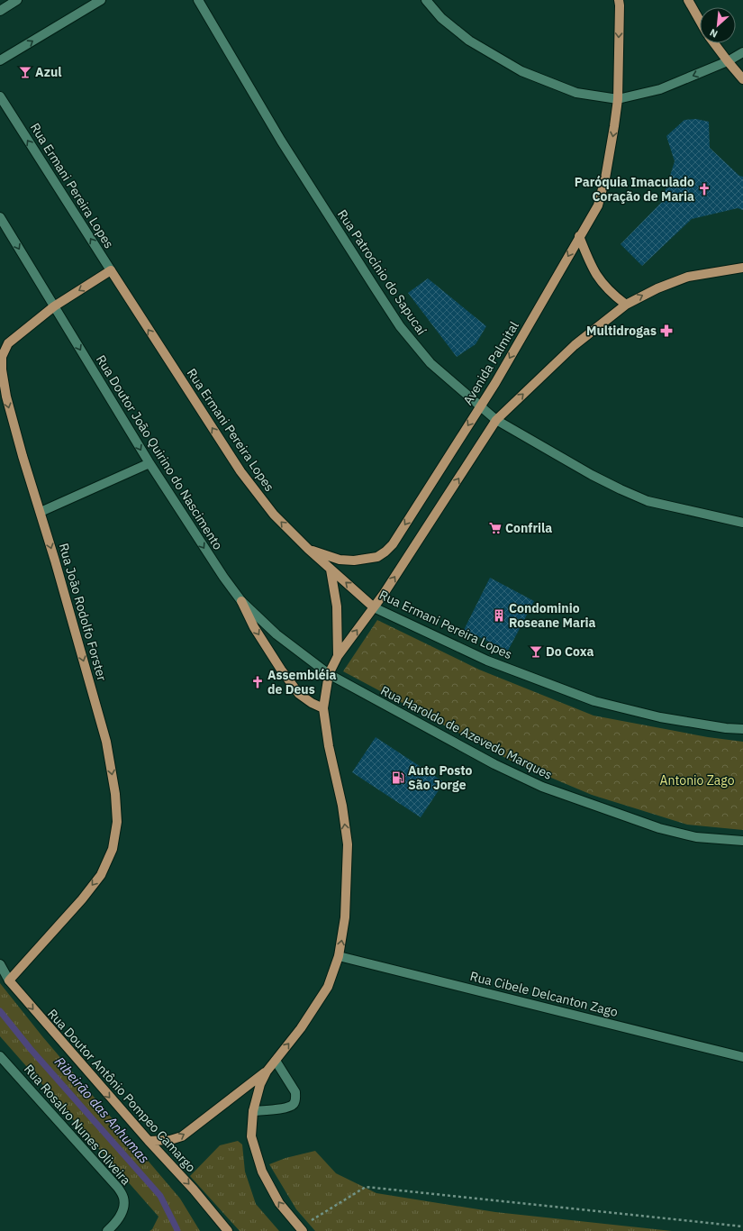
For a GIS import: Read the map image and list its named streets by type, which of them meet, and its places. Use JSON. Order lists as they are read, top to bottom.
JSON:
{
  "streets": {
    "main road": [
      "Rua Ermani Pereira Lopes",
      "Avenida Palmital",
      "Rua João Rodolfo Forster",
      "Rua Doutor Antônio Pompeo Camargo"
    ],
    "street": [
      "Rua Patrocínio do Sapucaí",
      "Rua Doutor João Quirino do Nascimento",
      "Rua Haroldo de Azevedo Marques",
      "Rua Cibele Delcanton Zago",
      "Rua Rosalvo Nunes Oliveira"
    ]
  },
  "crossings": [
    ["Rua Ermani Pereira Lopes", "Avenida Palmital"],
    ["Rua Ermani Pereira Lopes", "Rua João Rodolfo Forster"],
    ["Rua Patrocínio do Sapucaí", "Avenida Palmital"],
    ["Rua Doutor João Quirino do Nascimento", "Rua João Rodolfo Forster"],
    ["Rua Doutor João Quirino do Nascimento", "Rua Haroldo de Azevedo Marques"],
    ["Rua João Rodolfo Forster", "Rua Doutor Antônio Pompeo Camargo"]
  ],
  "one_way": [
    "Rua Ermani Pereira Lopes",
    "Rua Doutor João Quirino do Nascimento",
    "Rua João Rodolfo Forster",
    "Rua Doutor Antônio Pompeo Camargo"
  ],
  "water": ["Ribeirão das Anhumas"],
  "parks": ["Antonio Zago"],
  "places": {
    "bar": ["Azul", "Do Coxa"],
    "church": ["Paróquia Imaculado Coração de Maria", "Assembléia de Deus"],
    "pharmacy": ["Multidrogas"],
    "supermarket": ["Confrila"],
    "building": ["Condominio Roseane Maria"],
    "fuel station": ["Auto Posto São Jorge"]
  },
  "north": "bottom left"
}
